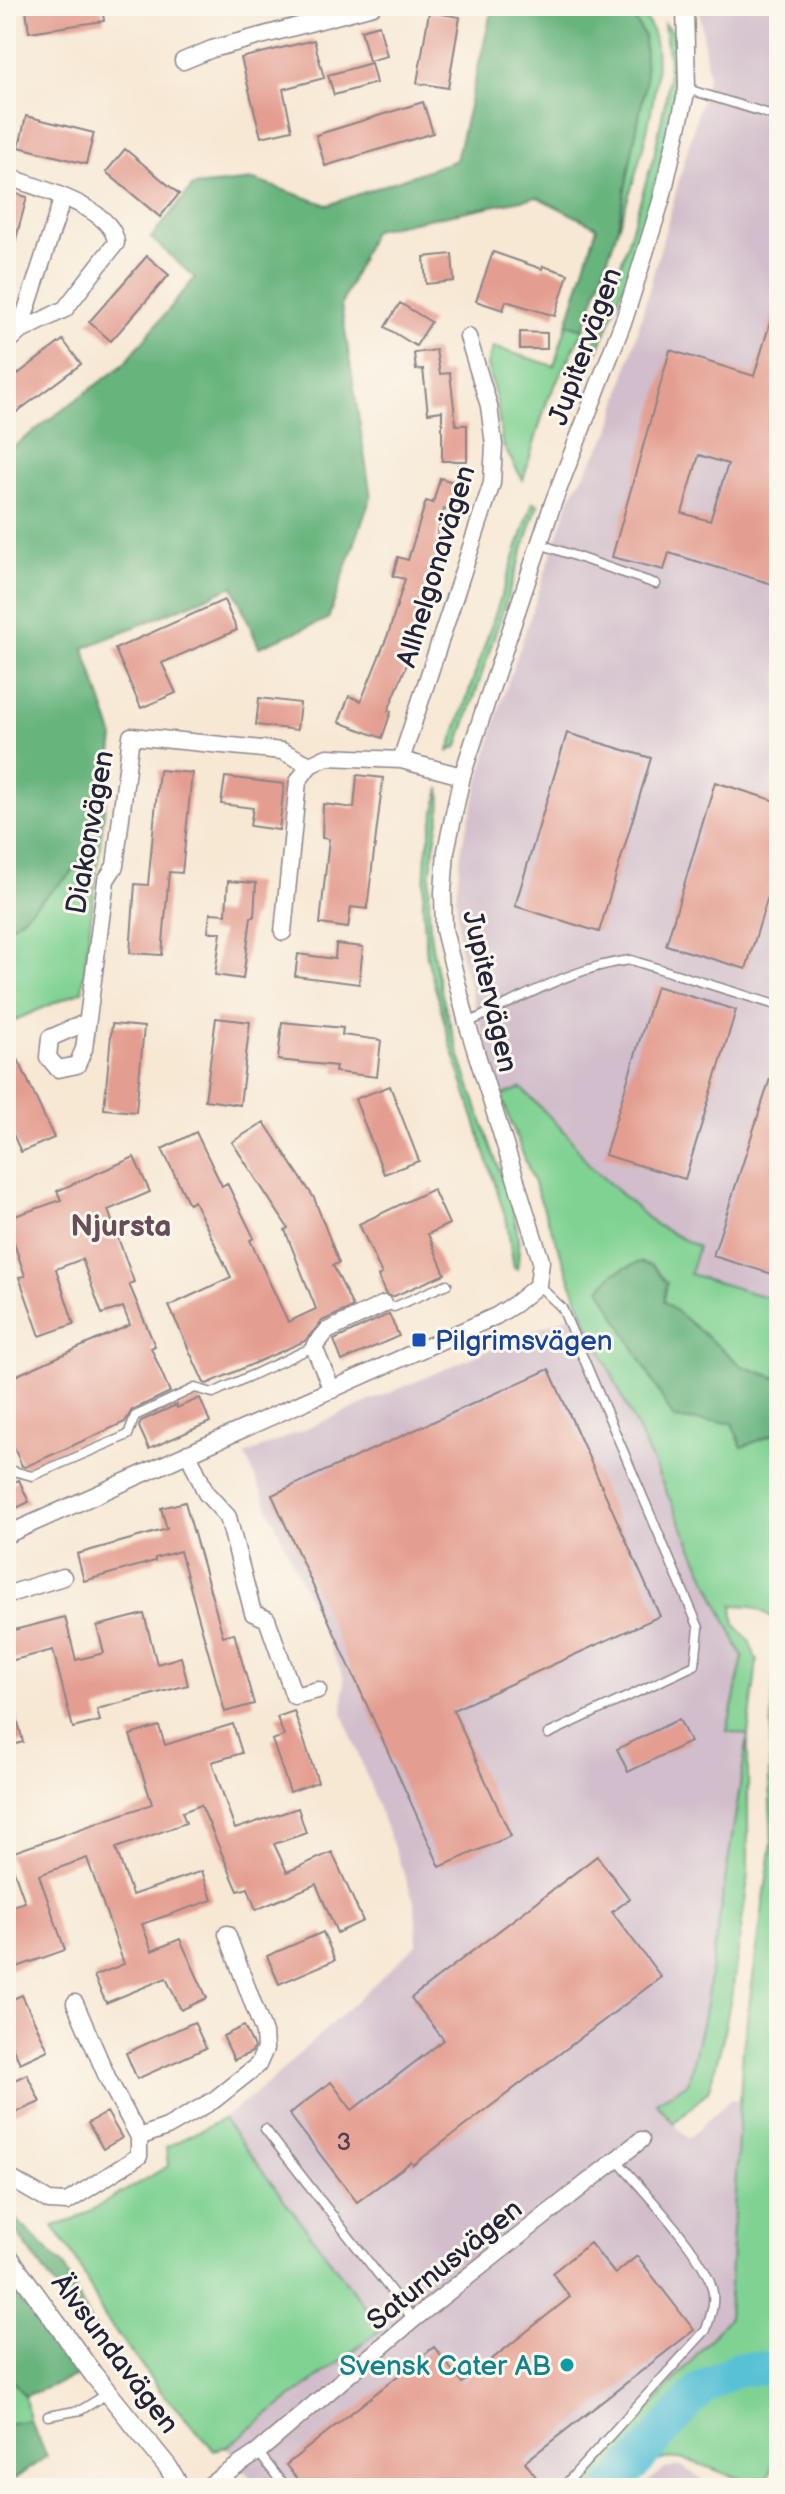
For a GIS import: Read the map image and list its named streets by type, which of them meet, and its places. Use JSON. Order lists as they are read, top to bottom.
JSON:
{
  "streets": {
    "street": [
      "Jupitervägen",
      "Allhelgonavägen",
      "Diakonvägen",
      "Saturnusvägen",
      "Älvsundavägen"
    ]
  },
  "districts": ["Njursta"],
  "places": {
    "transit": ["Pilgrimsvägen"],
    "other": ["Svensk Cater AB"]
  },
  "house_numbers": ["3"]
}
